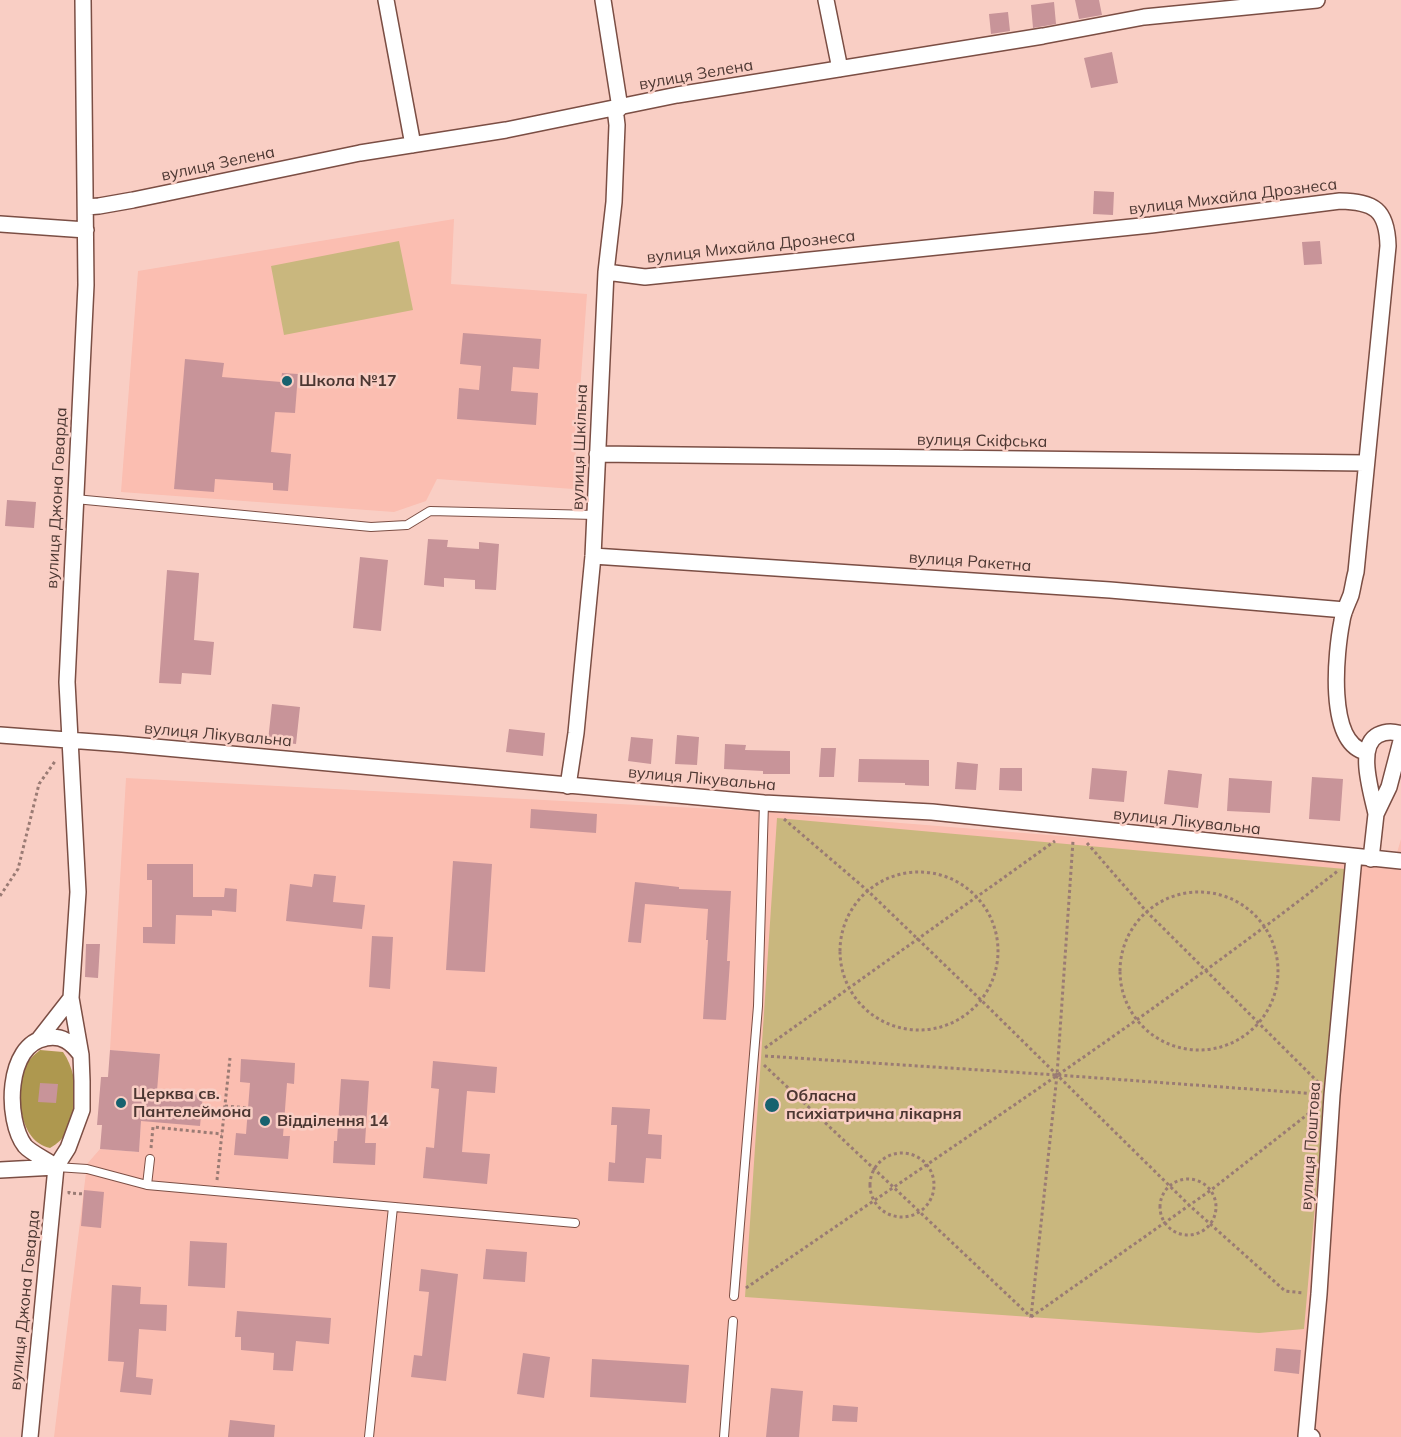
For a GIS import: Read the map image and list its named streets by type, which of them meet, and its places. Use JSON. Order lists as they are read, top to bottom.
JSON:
{
  "streets": {
    "street": [
      "вулиця Зелена",
      "вулиця Михайла Дрознеса",
      "вулиця Скіфська",
      "вулиця Шкільна",
      "вулиця Джона Говарда",
      "вулиця Ракетна",
      "вулиця Лікувальна",
      "вулиця Поштова"
    ]
  },
  "crossings": [
    ["вулиця Зелена", "вулиця Шкільна"],
    ["вулиця Зелена", "вулиця Джона Говарда"],
    ["вулиця Михайла Дрознеса", "вулиця Скіфська"],
    ["вулиця Михайла Дрознеса", "вулиця Шкільна"],
    ["вулиця Михайла Дрознеса", "вулиця Ракетна"],
    ["вулиця Скіфська", "вулиця Шкільна"],
    ["вулиця Шкільна", "вулиця Ракетна"],
    ["вулиця Шкільна", "вулиця Лікувальна"],
    ["вулиця Джона Говарда", "вулиця Лікувальна"],
    ["вулиця Лікувальна", "вулиця Поштова"]
  ],
  "places": [
    "Школа №17",
    "Церква св. Пантелеймона",
    "Обласна психіатрична лікарня",
    "Відділення 14"
  ]
}
